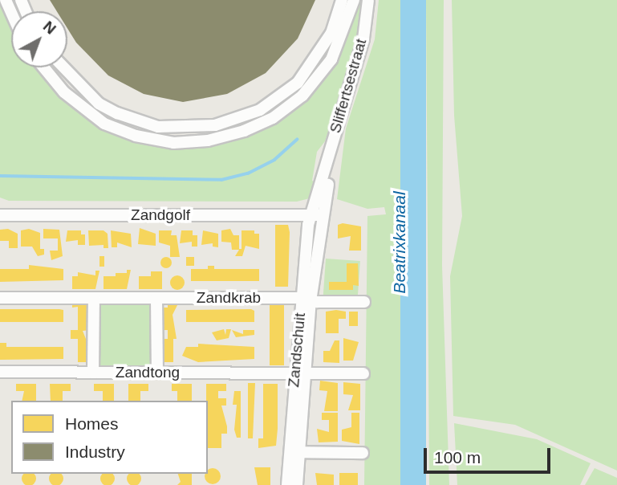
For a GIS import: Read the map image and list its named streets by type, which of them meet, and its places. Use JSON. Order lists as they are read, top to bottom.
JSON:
{
  "streets": {
    "street": [
      "Sliffertsestraat",
      "Zandgolf",
      "Zandkrab",
      "Zandschuit",
      "Zandtong"
    ]
  },
  "crossings": [
    ["Sliffertsestraat", "Zandgolf"],
    ["Sliffertsestraat", "Zandschuit"],
    ["Zandgolf", "Zandschuit"],
    ["Zandkrab", "Zandschuit"],
    ["Zandschuit", "Zandtong"]
  ],
  "water": ["Beatrixkanaal"],
  "legend": ["Homes", "Industry"],
  "scale_bar": "100 m",
  "north": "top right"
}
